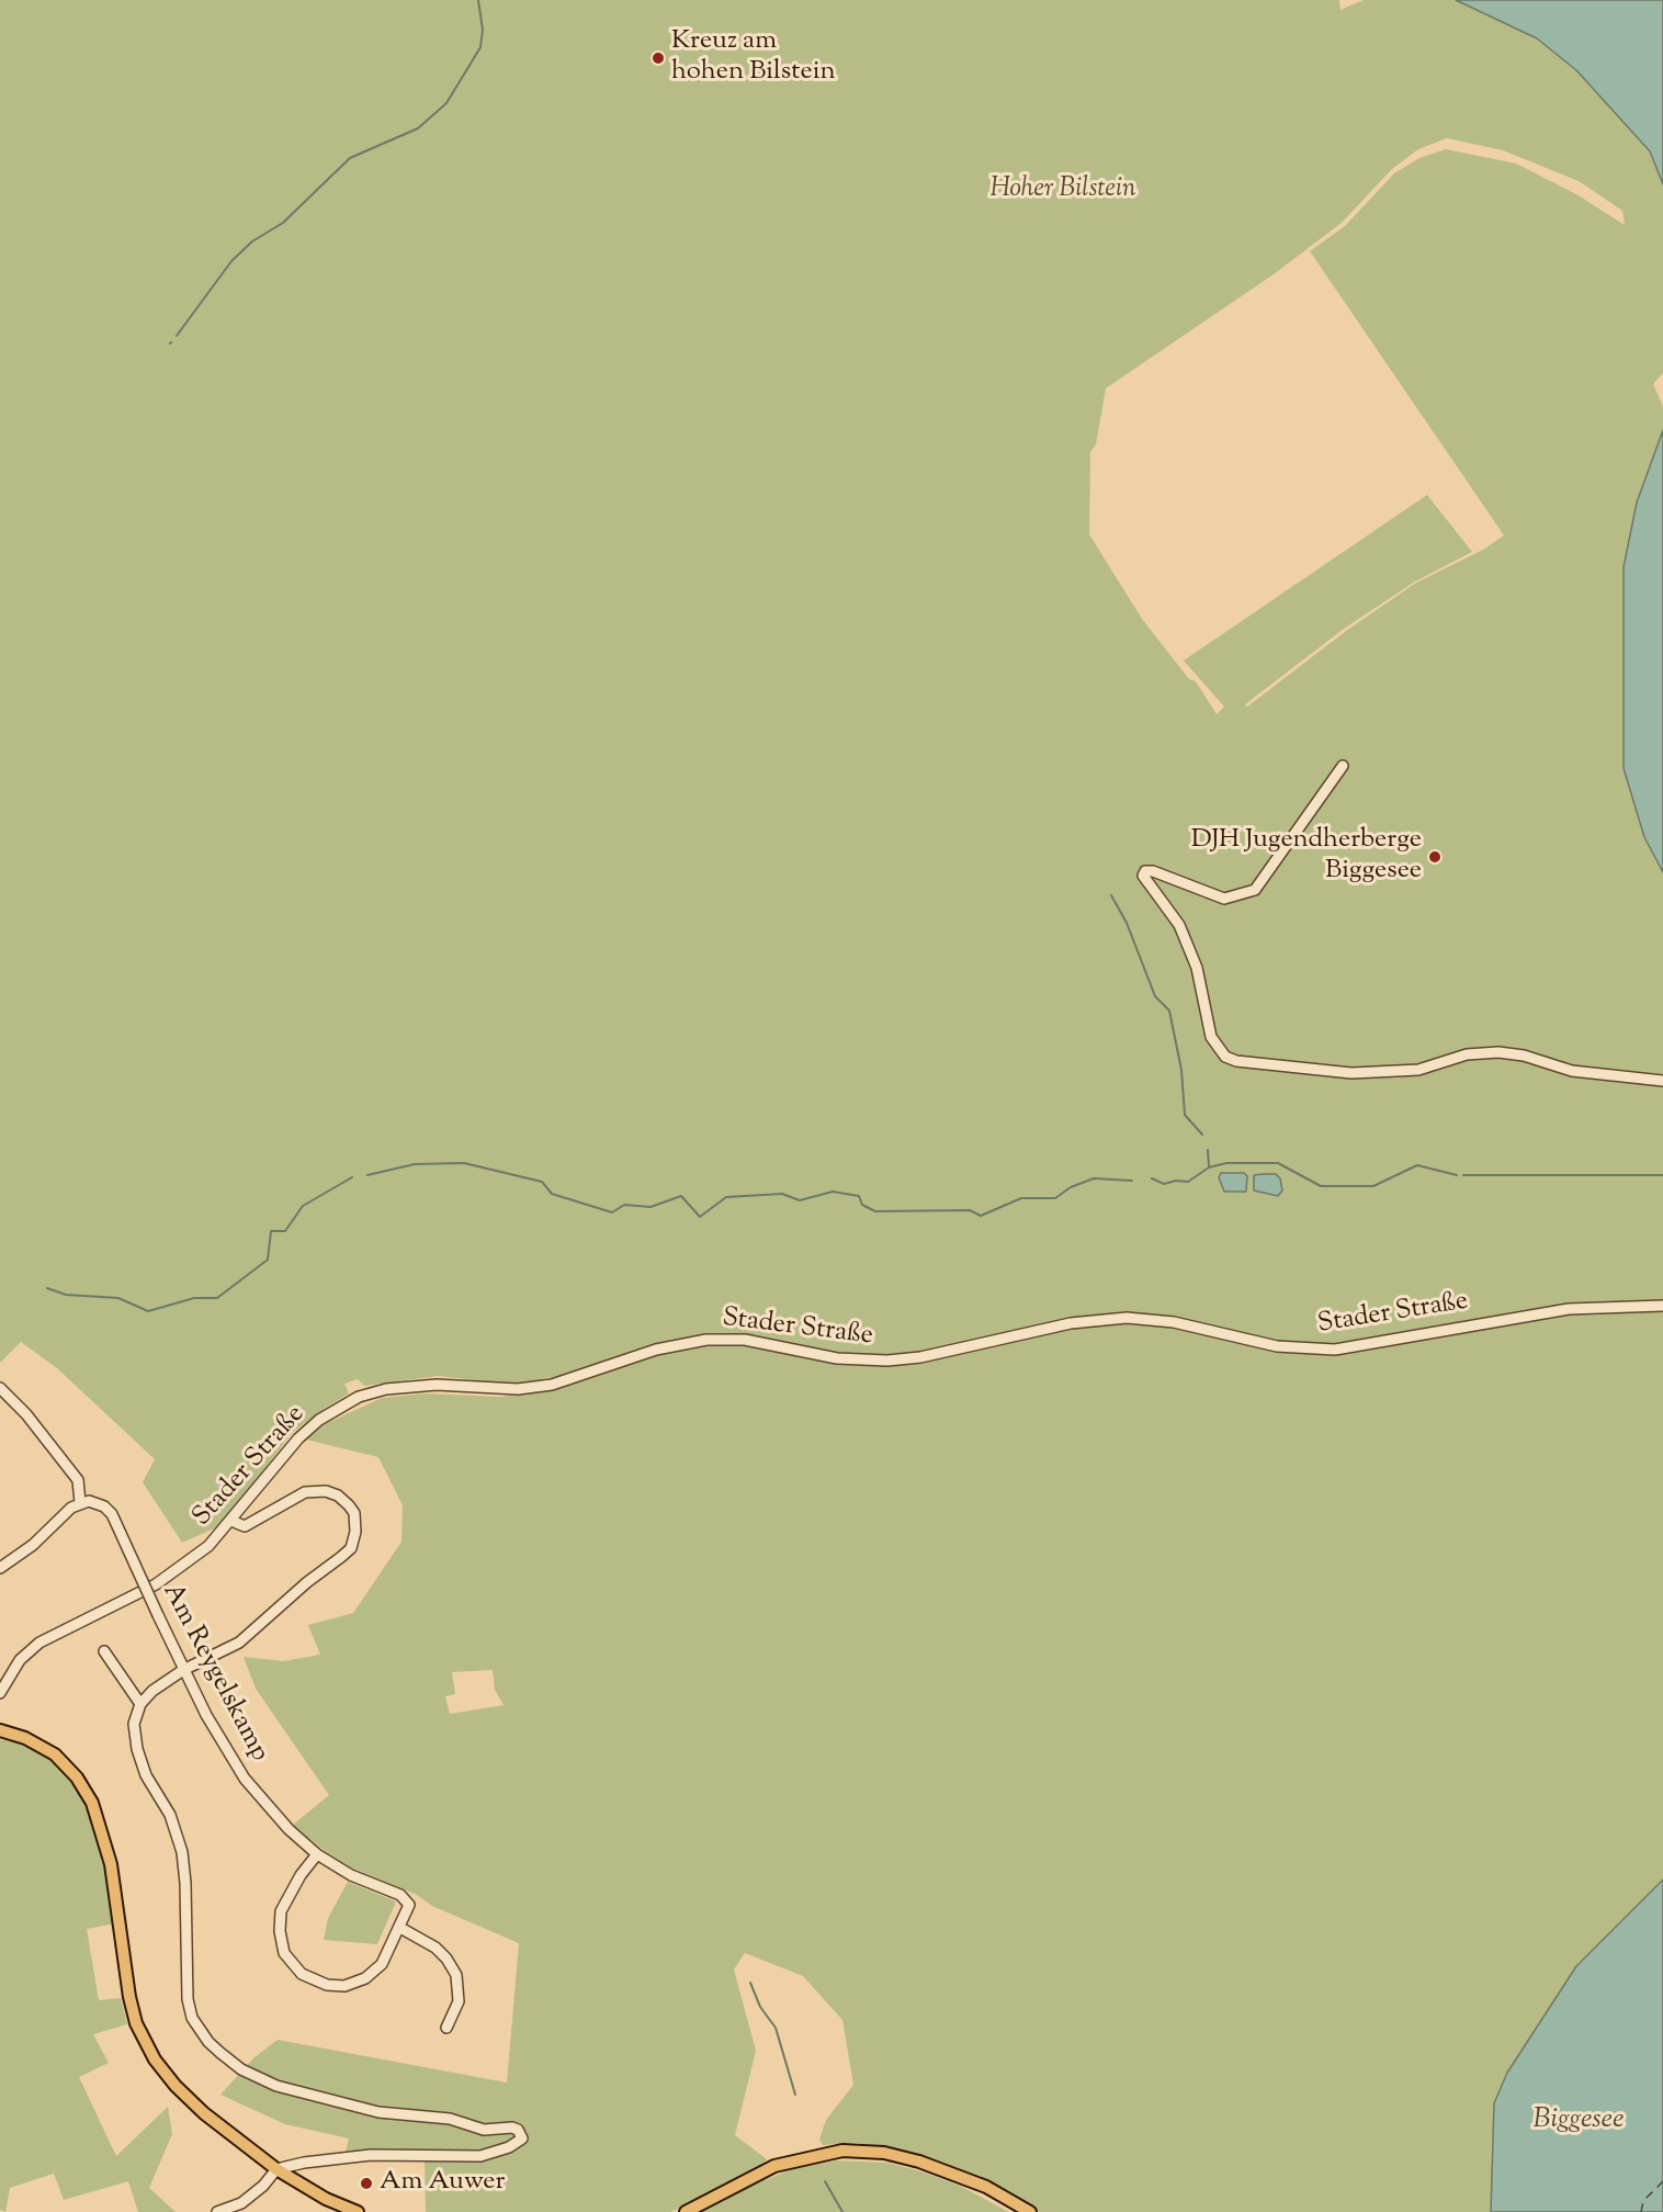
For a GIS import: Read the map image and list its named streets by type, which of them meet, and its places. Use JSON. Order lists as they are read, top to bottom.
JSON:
{
  "streets": {
    "street": ["Stader Straße", "Am Reygelskamp"]
  },
  "water": ["Biggesee"],
  "parks": ["Hoher Bilstein"],
  "places": ["Kreuz am hohen Bilstein", "DJH Jugendherberge Biggesee", "Am Auwer"]
}
